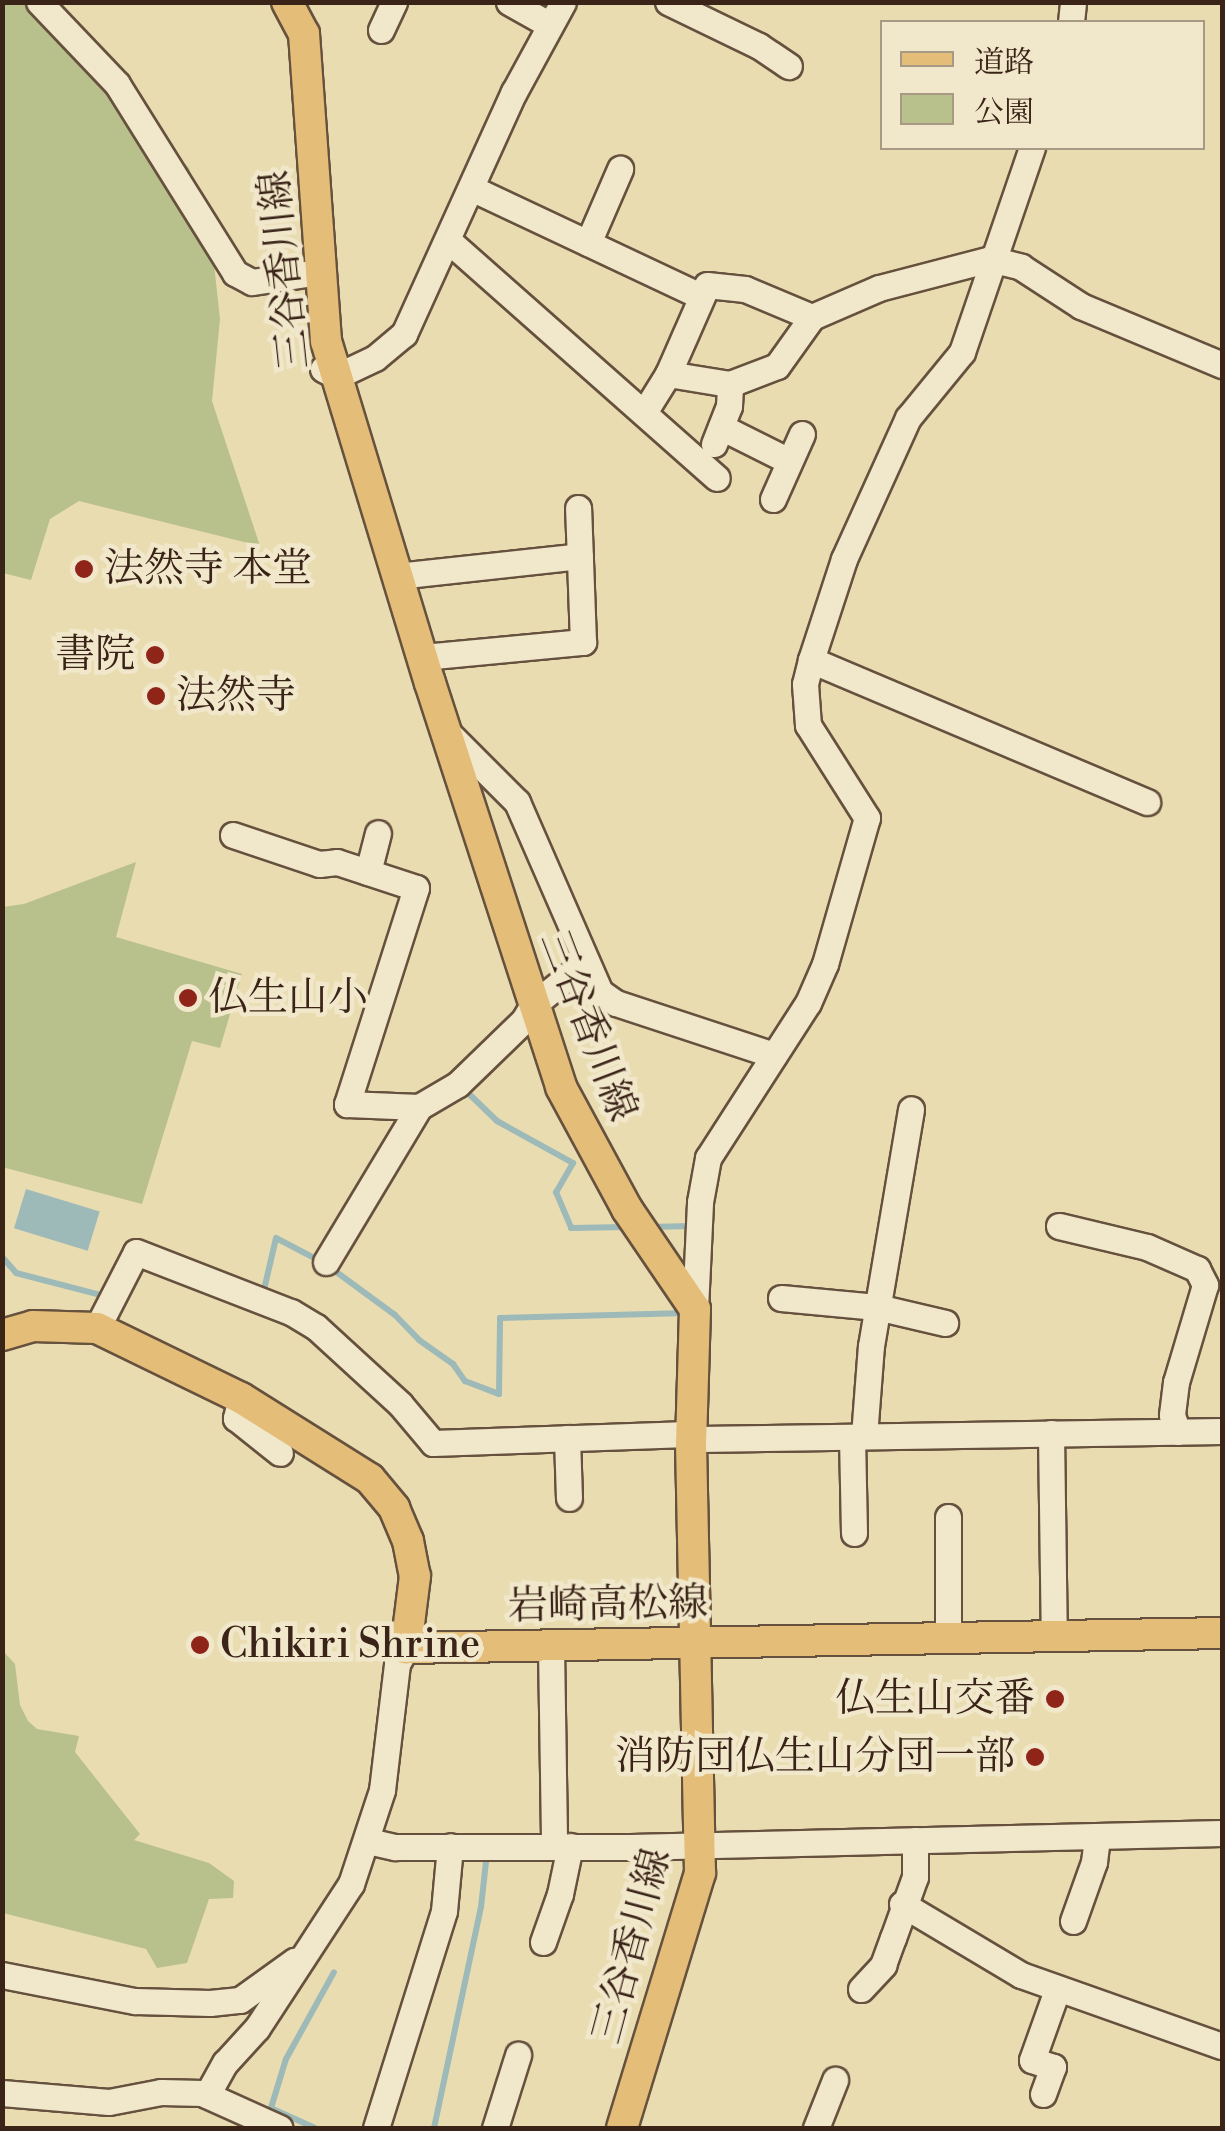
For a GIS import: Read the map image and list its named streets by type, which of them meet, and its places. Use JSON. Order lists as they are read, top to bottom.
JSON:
{
  "streets": {
    "main road": ["三谷香川線", "岩崎高松線"]
  },
  "crossings": [
    ["三谷香川線", "岩崎高松線"]
  ],
  "places": [
    "法然寺 本堂",
    "書院",
    "法然寺",
    "仏生山小",
    "Chikiri Shrine",
    "仏生山交番",
    "消防団仏生山分団一部"
  ],
  "legend": ["道路", "公園"]
}
